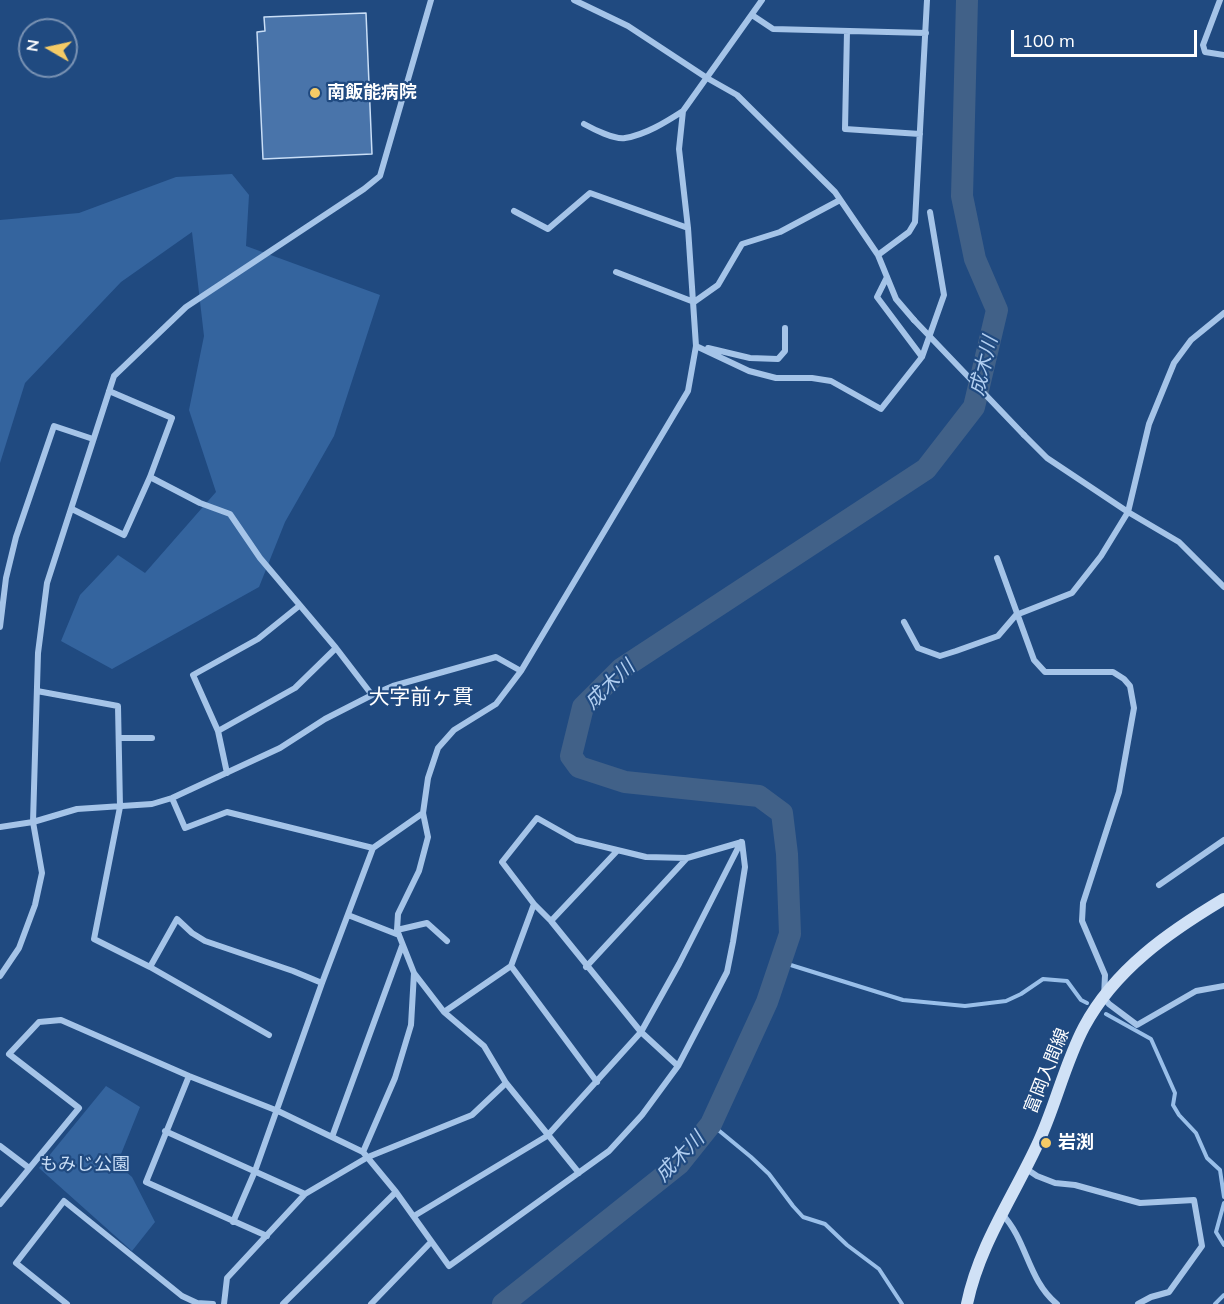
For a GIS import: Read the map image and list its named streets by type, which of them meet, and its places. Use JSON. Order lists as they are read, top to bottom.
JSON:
{
  "streets": {
    "main road": ["富岡入間線"]
  },
  "districts": ["大字前ヶ貫"],
  "water": ["成木川"],
  "parks": ["もみじ公園"],
  "places": ["南飯能病院", "岩渕"],
  "scale_bar": "100 m",
  "north": "left"
}
